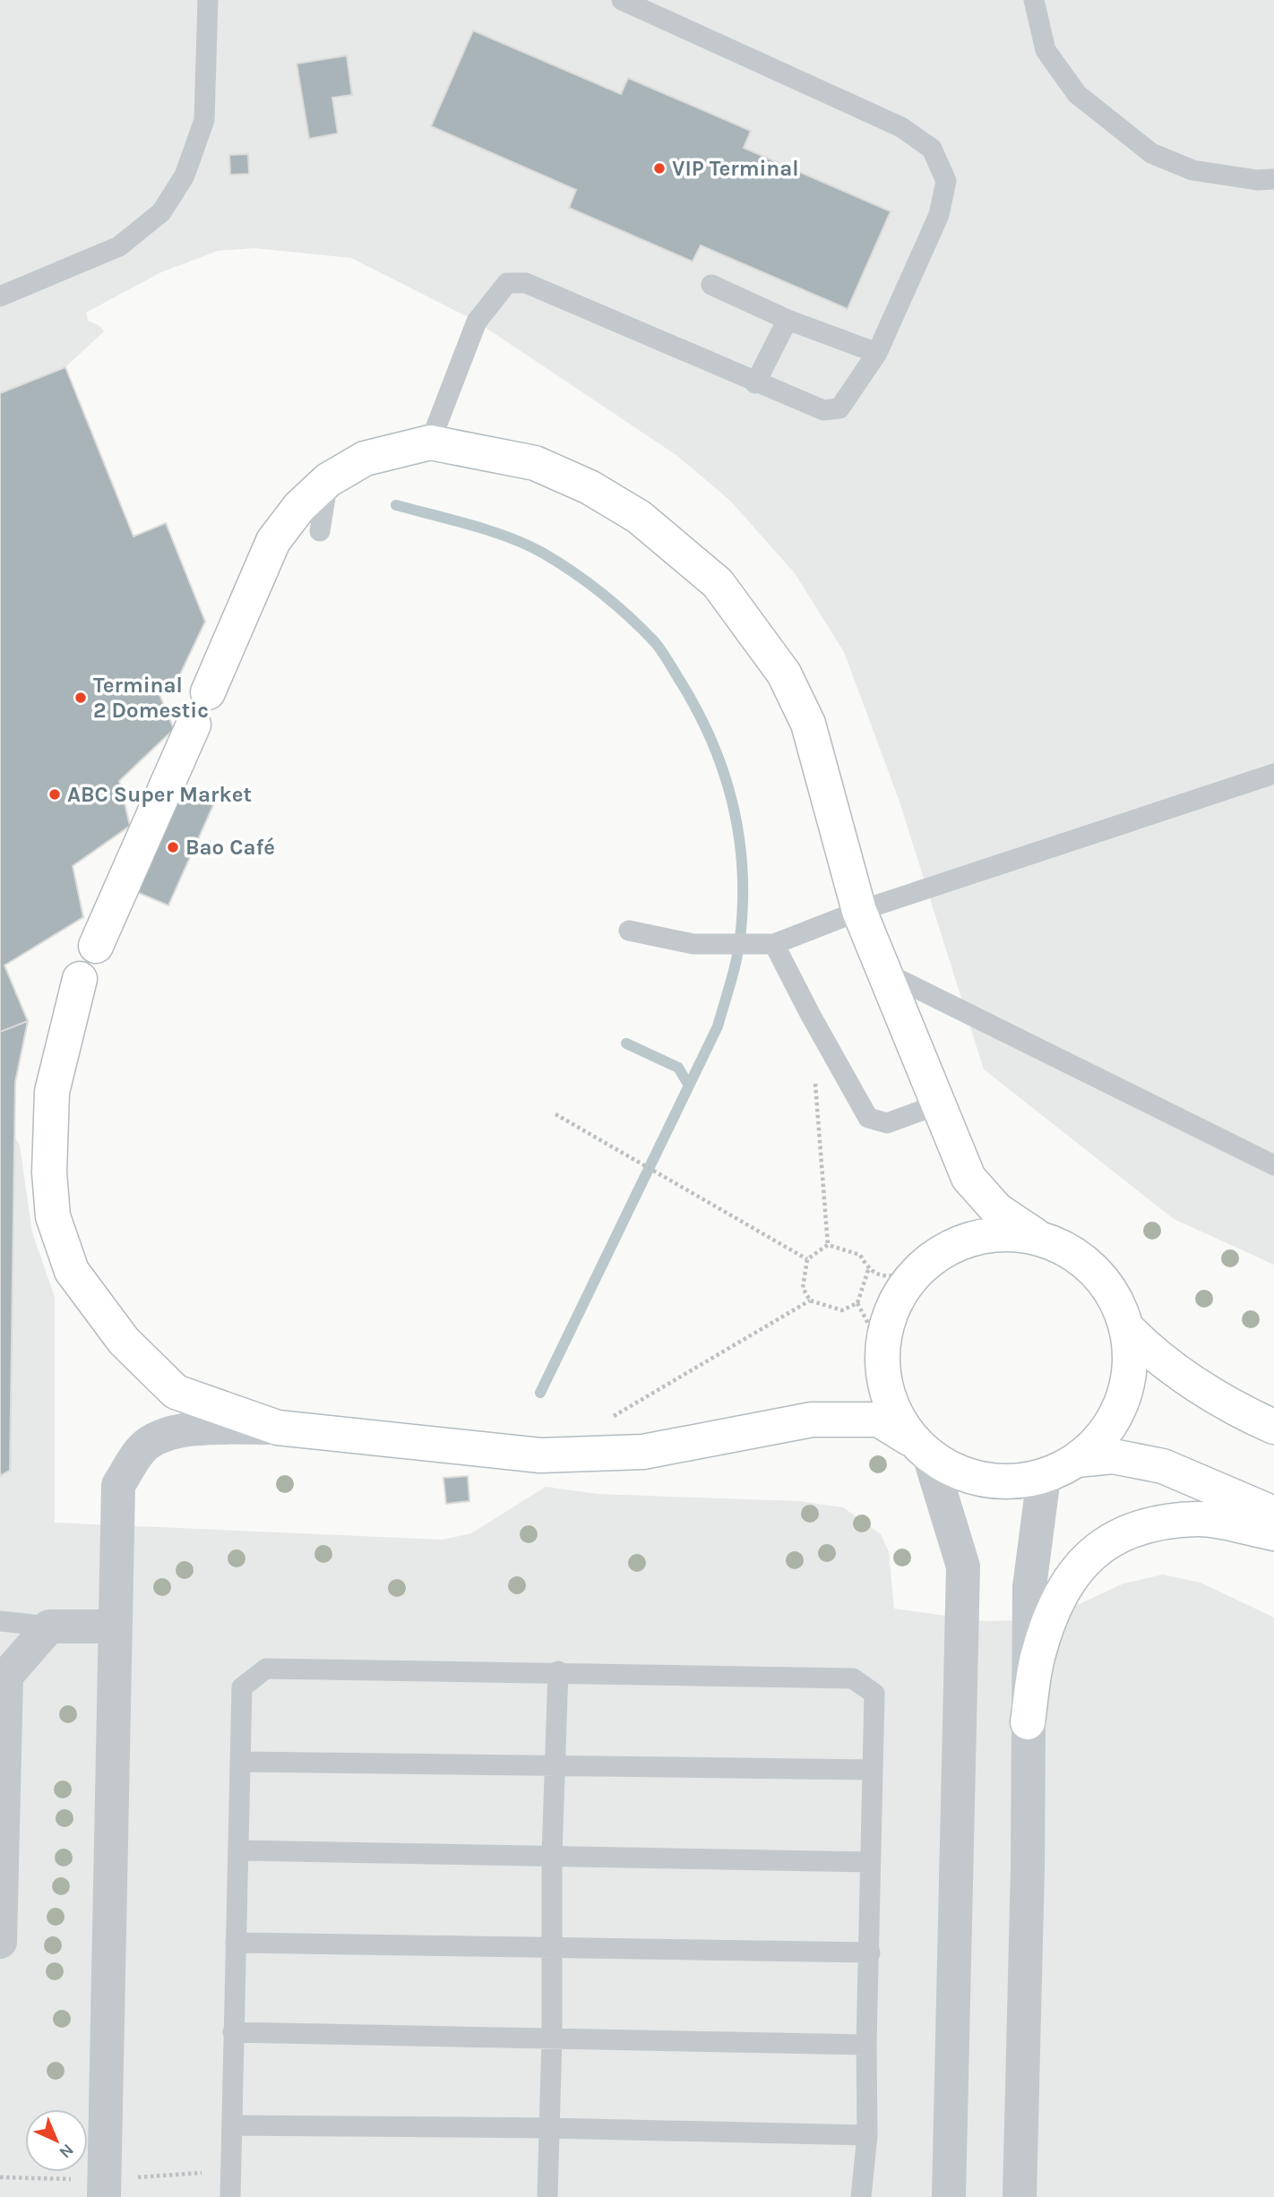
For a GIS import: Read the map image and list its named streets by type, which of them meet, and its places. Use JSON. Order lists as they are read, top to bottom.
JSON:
{
  "places": [
    "VIP Terminal",
    "Terminal 2 Domestic",
    "ABC Super Market",
    "Bao Café"
  ],
  "north": "bottom right"
}
